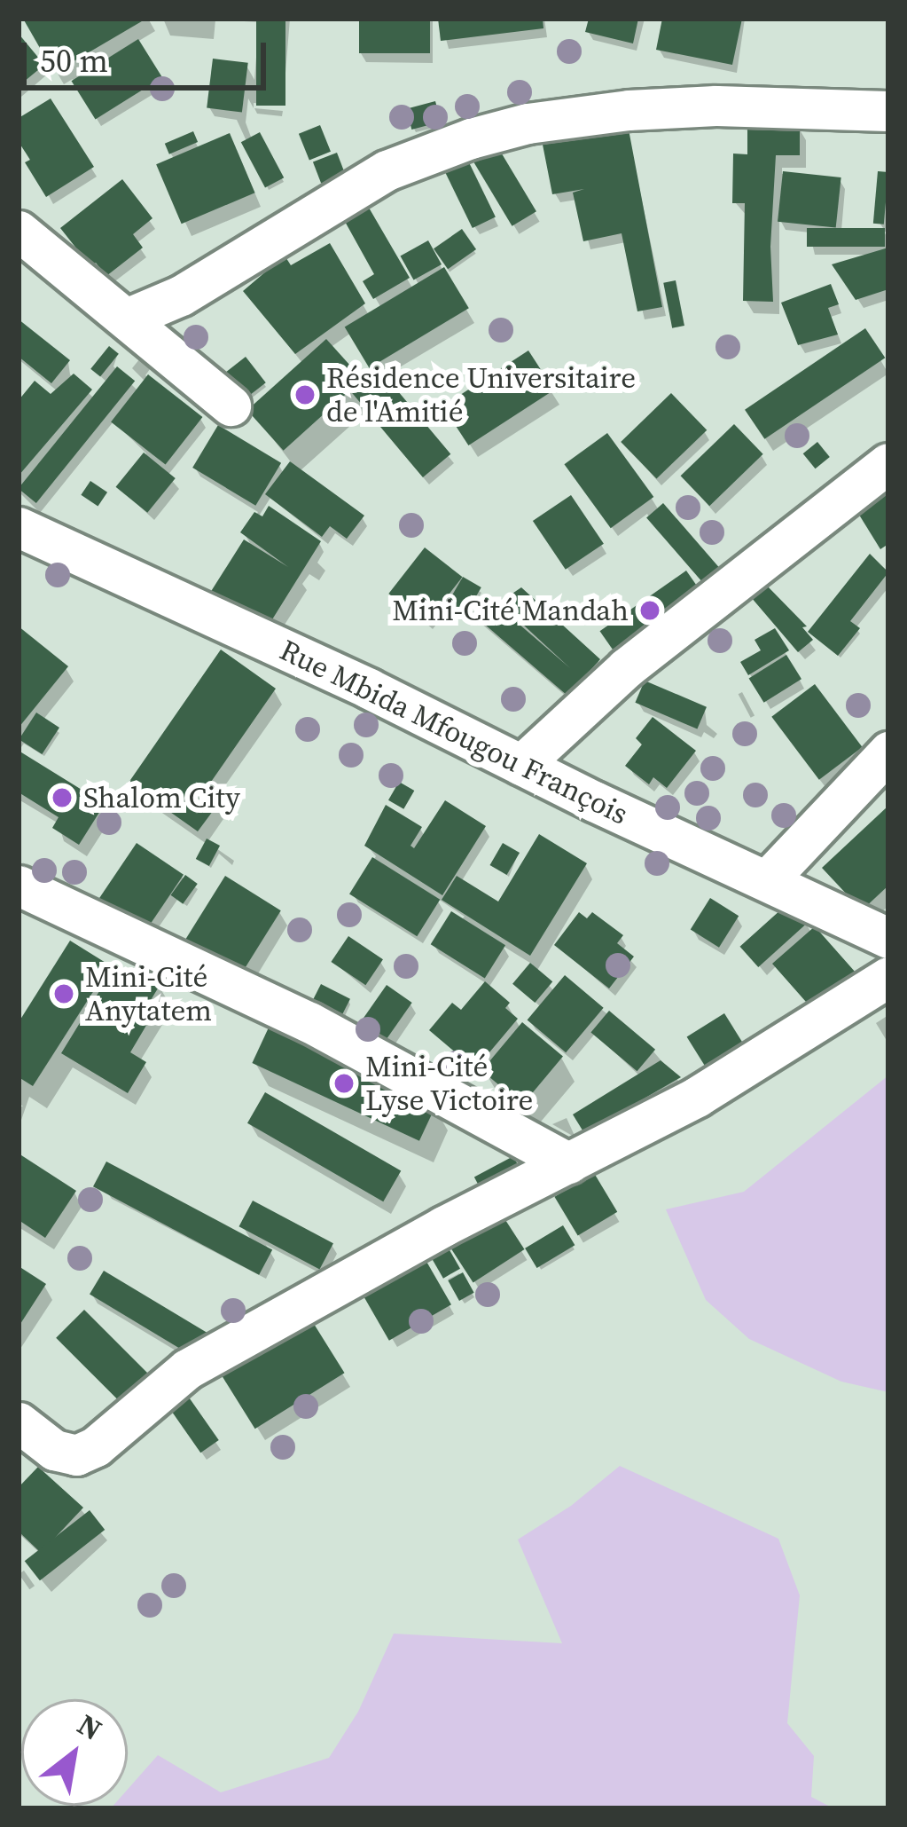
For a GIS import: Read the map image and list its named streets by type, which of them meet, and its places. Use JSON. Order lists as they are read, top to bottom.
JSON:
{
  "streets": {
    "street": ["Rue Mbida Mfougou François"]
  },
  "places": [
    "Résidence Universitaire de l'Amitié",
    "Mini-Cité Mandah",
    "Shalom City",
    "Mini-Cité Anytatem",
    "Mini-Cité Lyse Victoire"
  ],
  "scale_bar": "50 m",
  "north": "top right"
}
